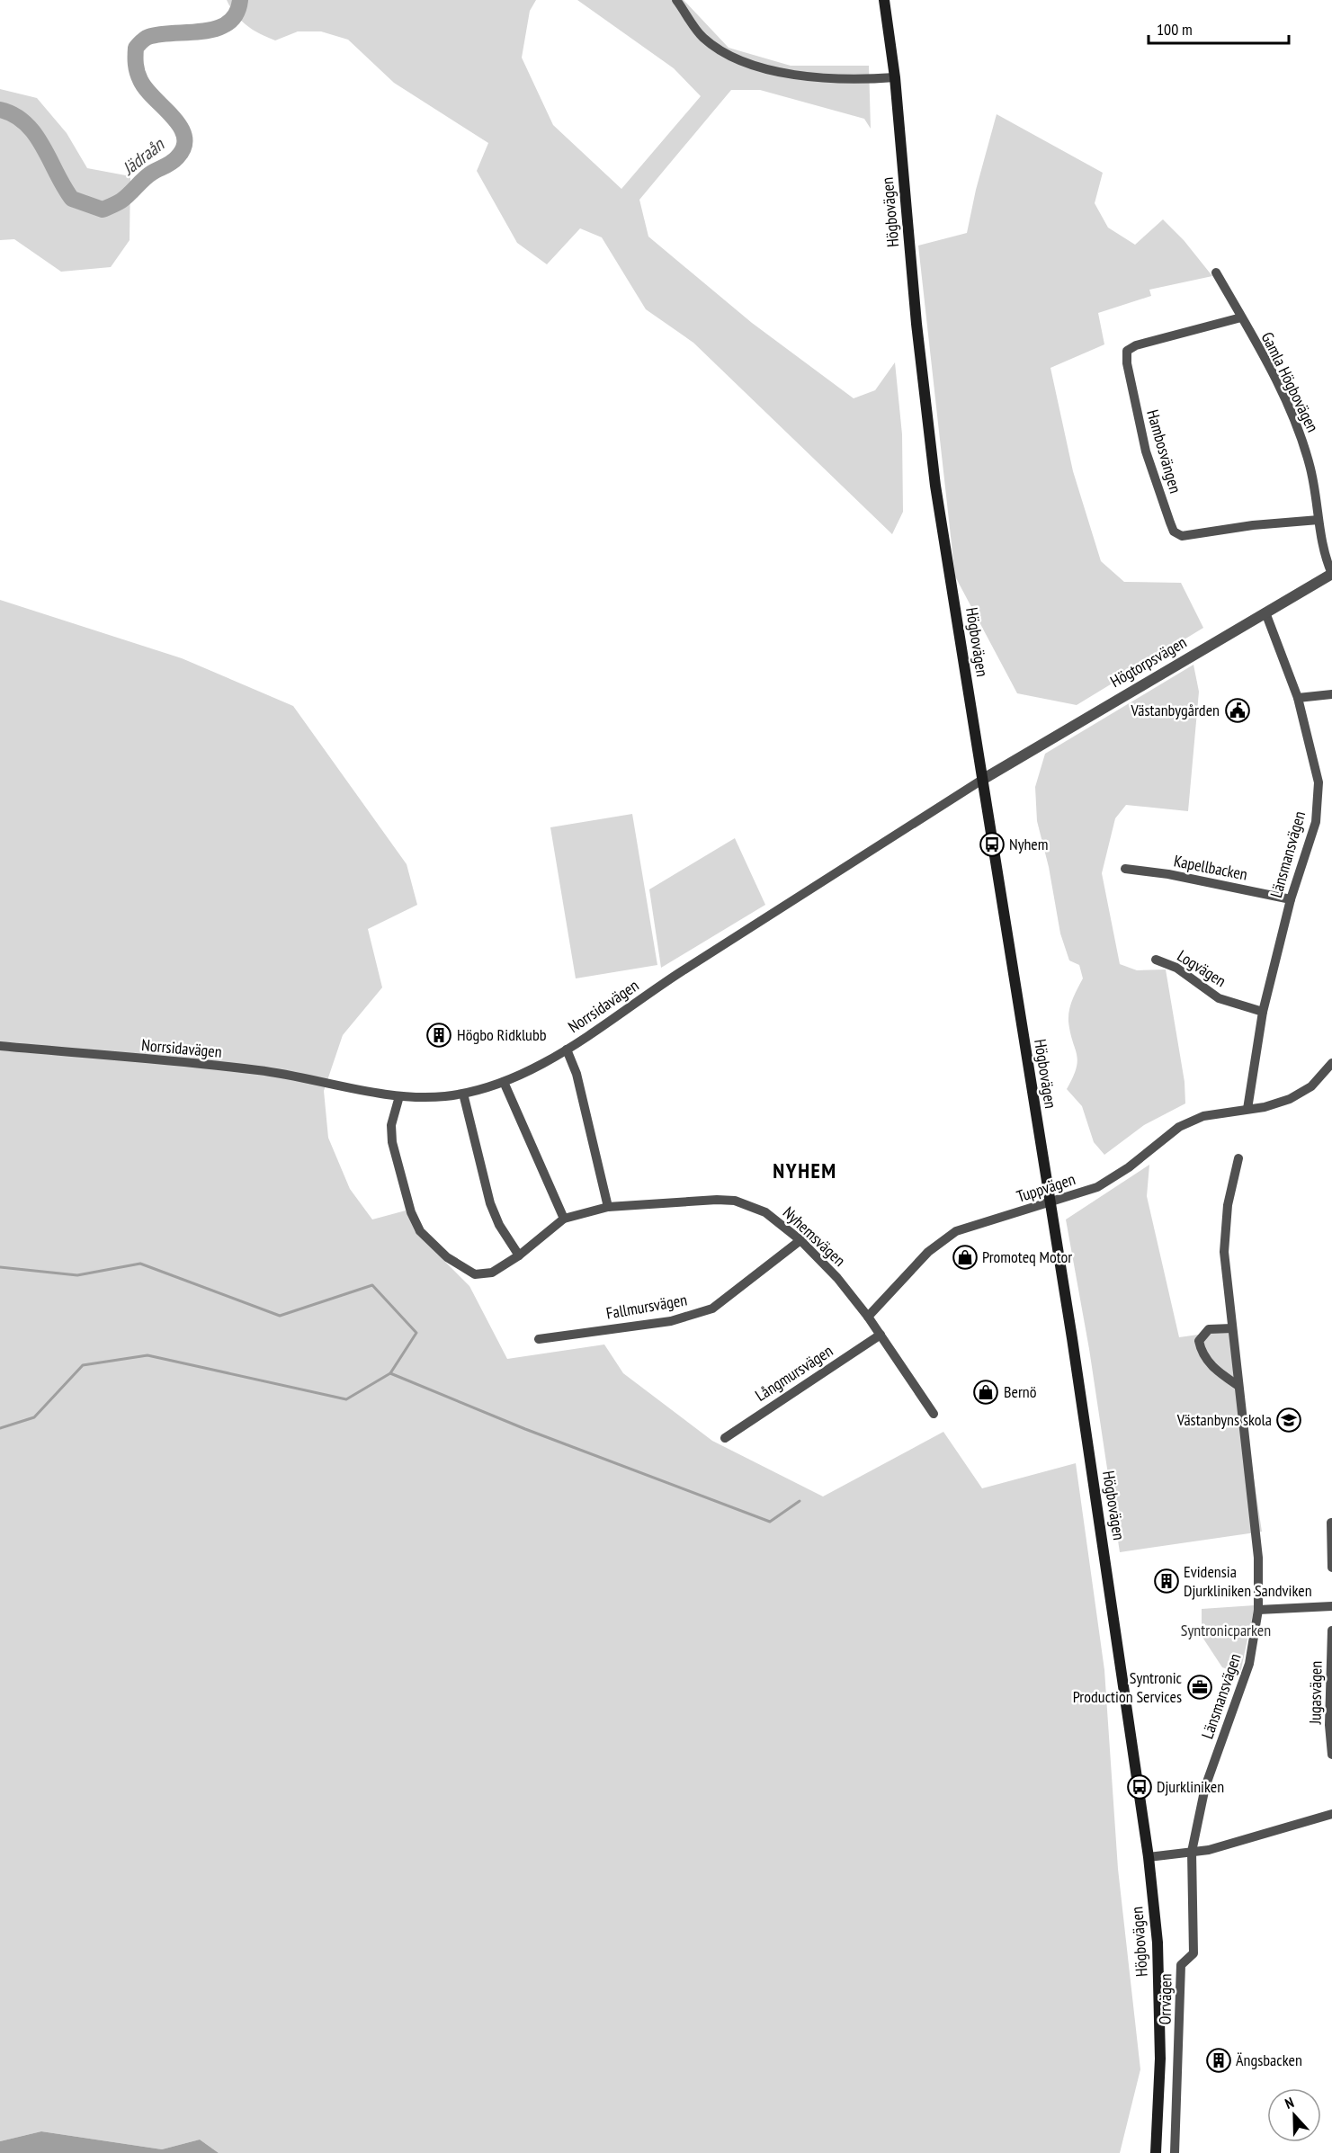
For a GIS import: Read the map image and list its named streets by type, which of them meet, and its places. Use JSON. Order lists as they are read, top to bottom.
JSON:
{
  "streets": {
    "main road": ["Högbovägen"],
    "street": [
      "Gamla Högbovägen",
      "Hambosvängen",
      "Högtorpsvägen",
      "Länsmansvägen",
      "Kapellbacken",
      "Logvägen",
      "Norrsidavägen",
      "Tuppvägen",
      "Nyhemsvägen",
      "Fallmursvägen",
      "Långmursvägen",
      "Jugasvägen",
      "Orrvägen"
    ]
  },
  "crossings": [
    ["Högbovägen", "Högtorpsvägen"],
    ["Högbovägen", "Norrsidavägen"],
    ["Högbovägen", "Tuppvägen"],
    ["Gamla Högbovägen", "Hambosvängen"],
    ["Gamla Högbovägen", "Högtorpsvägen"],
    ["Högtorpsvägen", "Länsmansvägen"],
    ["Högtorpsvägen", "Norrsidavägen"],
    ["Länsmansvägen", "Kapellbacken"],
    ["Länsmansvägen", "Logvägen"],
    ["Länsmansvägen", "Tuppvägen"],
    ["Länsmansvägen", "Orrvägen"],
    ["Tuppvägen", "Nyhemsvägen"],
    ["Nyhemsvägen", "Fallmursvägen"],
    ["Nyhemsvägen", "Långmursvägen"]
  ],
  "districts": ["NYHEM"],
  "water": ["Jädraån"],
  "parks": ["Syntronicparken"],
  "places": {
    "public building": ["Västanbygården"],
    "bus stop": ["Nyhem", "Djurkliniken"],
    "building": ["Högbo Ridklubb", "Evidensia Djurkliniken Sandviken", "Ängsbacken"],
    "shop": ["Promoteq Motor", "Bernö"],
    "school or university": ["Västanbyns skola"],
    "office": ["Syntronic Production Services"]
  },
  "scale_bar": "100 m",
  "north": "top"
}
